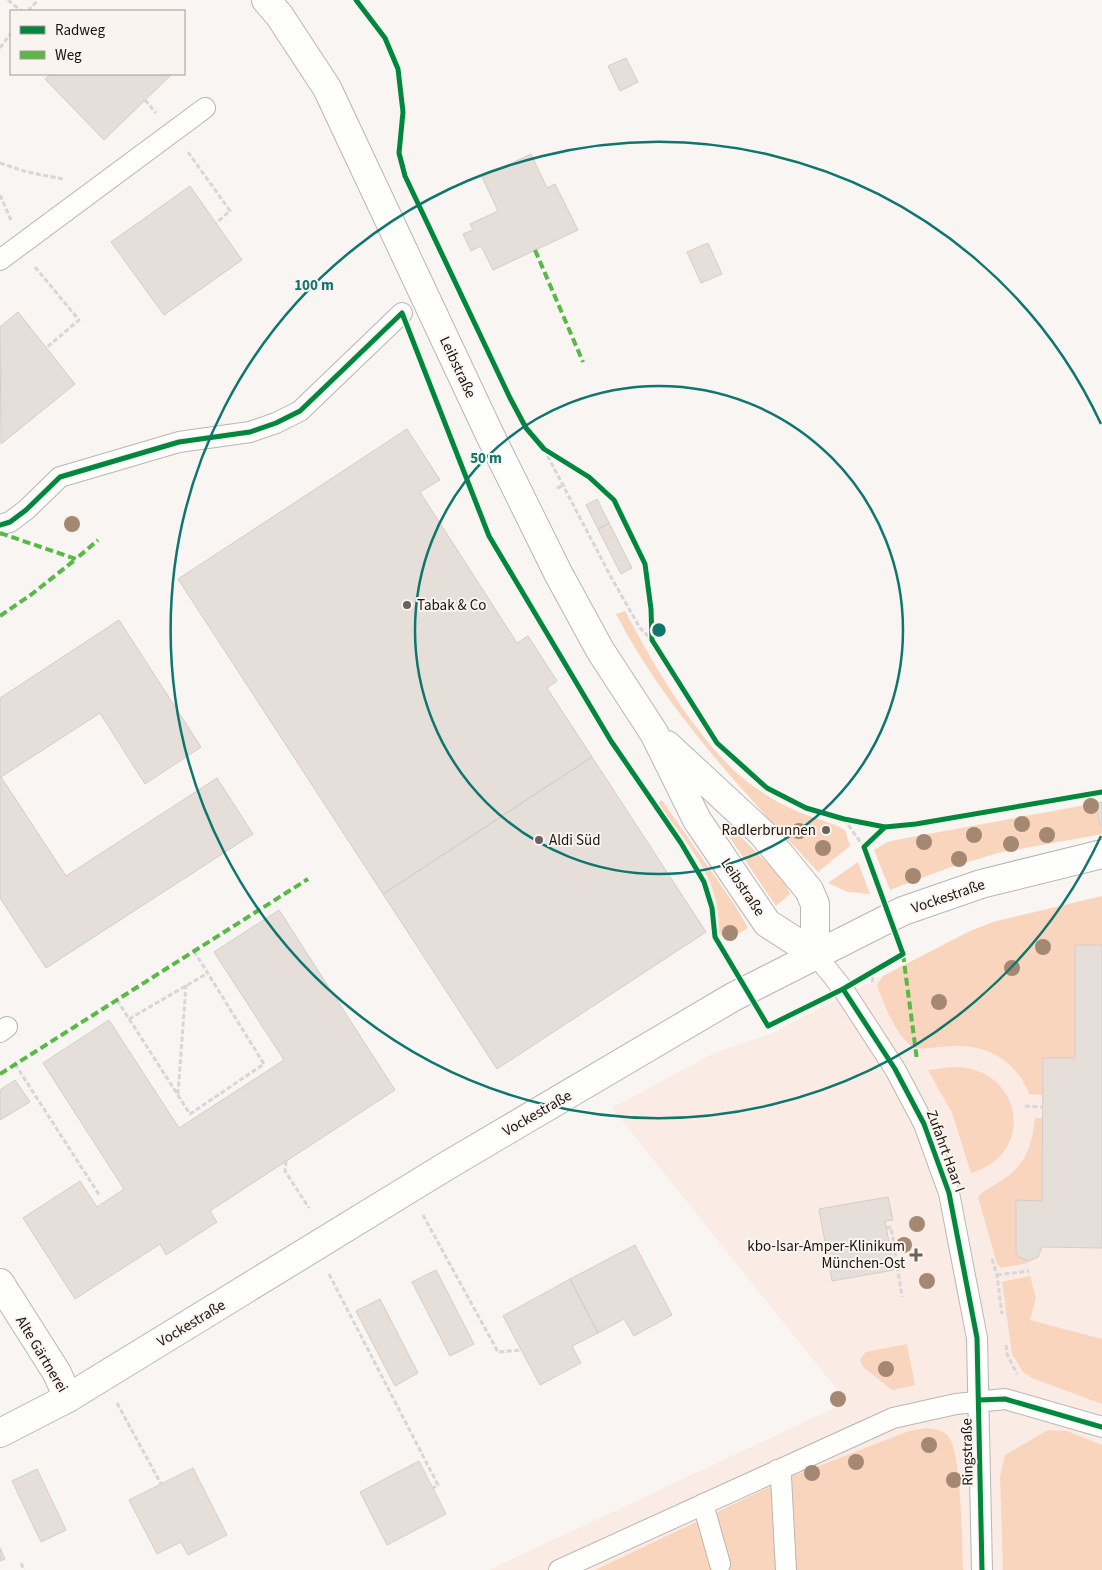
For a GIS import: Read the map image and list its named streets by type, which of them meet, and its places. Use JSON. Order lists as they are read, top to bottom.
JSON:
{
  "streets": {
    "street": ["Leibstraße", "Vockestraße", "Alte Gärtnerei"],
    "lane": ["Zufahrt Haar I", "Ringstraße"]
  },
  "crossings": [
    ["Leibstraße", "Vockestraße"],
    ["Leibstraße", "Zufahrt Haar I"],
    ["Vockestraße", "Zufahrt Haar I"],
    ["Vockestraße", "Alte Gärtnerei"],
    ["Zufahrt Haar I", "Ringstraße"]
  ],
  "places": {
    "other": ["Tabak & Co", "Radlerbrunnen", "Aldi Süd"],
    "health": ["kbo-Isar-Amper-Klinikum München-Ost"]
  },
  "legend": ["Radweg", "Weg"],
  "rings": ["100 m", "50 m"]
}
